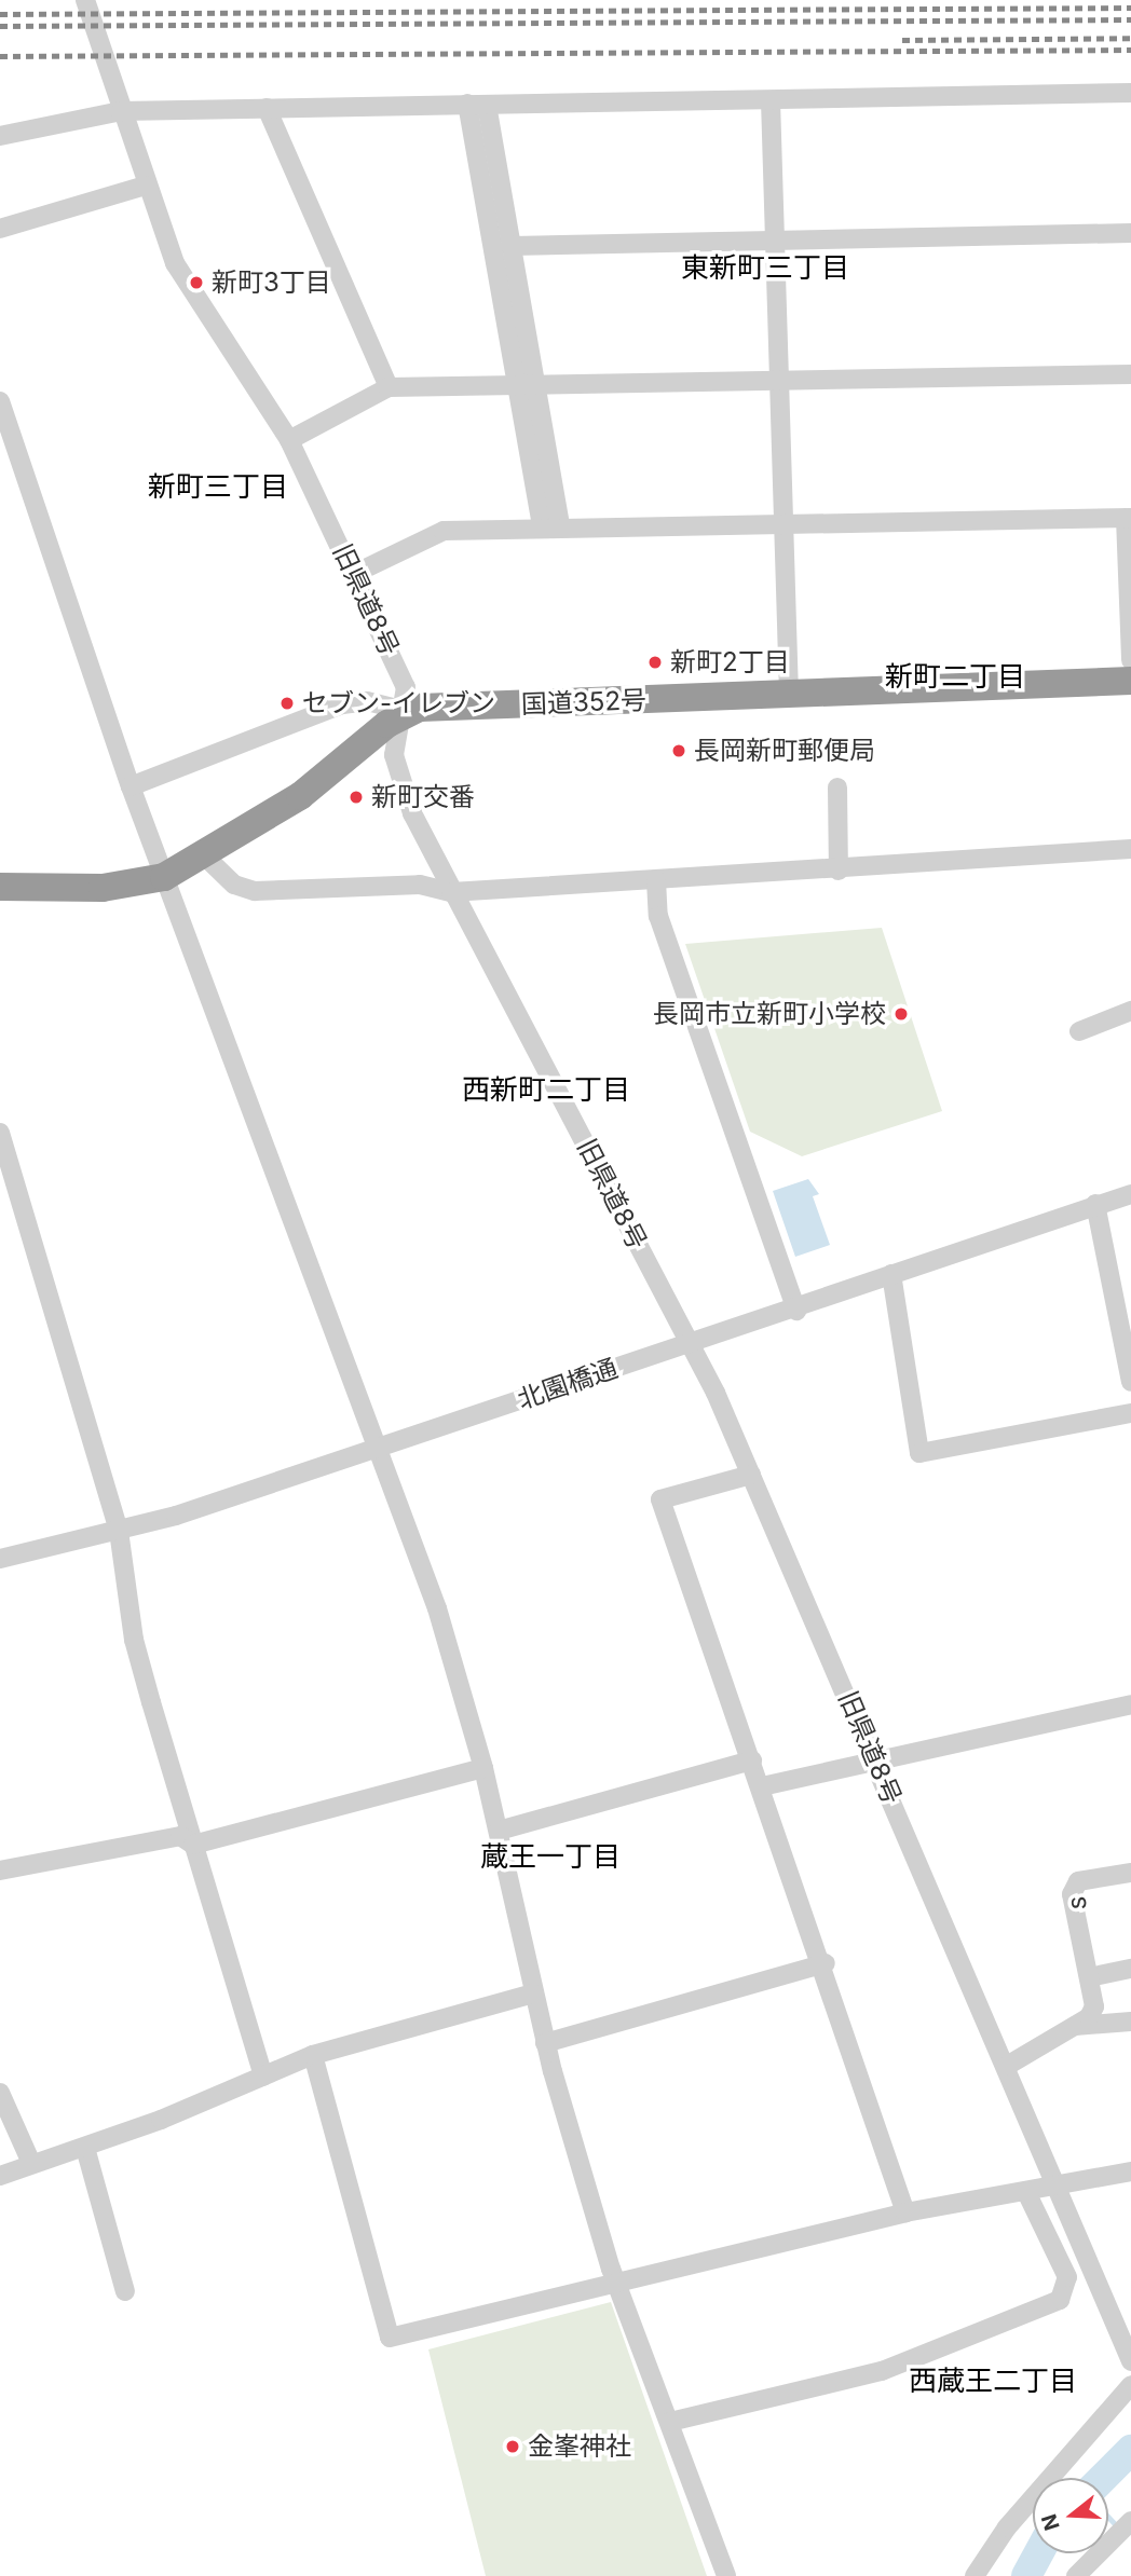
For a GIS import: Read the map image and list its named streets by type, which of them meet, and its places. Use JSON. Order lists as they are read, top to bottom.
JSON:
{
  "streets": {
    "highway": ["国道352号"],
    "street": ["旧県道8号", "北園橋通", "s"]
  },
  "crossings": [
    ["旧県道8号", "国道352号"],
    ["旧県道8号", "北園橋通"],
    ["旧県道8号", "s"]
  ],
  "districts": [
    "東新町三丁目",
    "新町三丁目",
    "新町二丁目",
    "西新町二丁目",
    "蔵王一丁目",
    "西蔵王二丁目"
  ],
  "places": [
    "新町3丁目",
    "新町2丁目",
    "セブン-イレブン",
    "長岡新町郵便局",
    "新町交番",
    "長岡市立新町小学校",
    "金峯神社"
  ],
  "north": "left"
}
